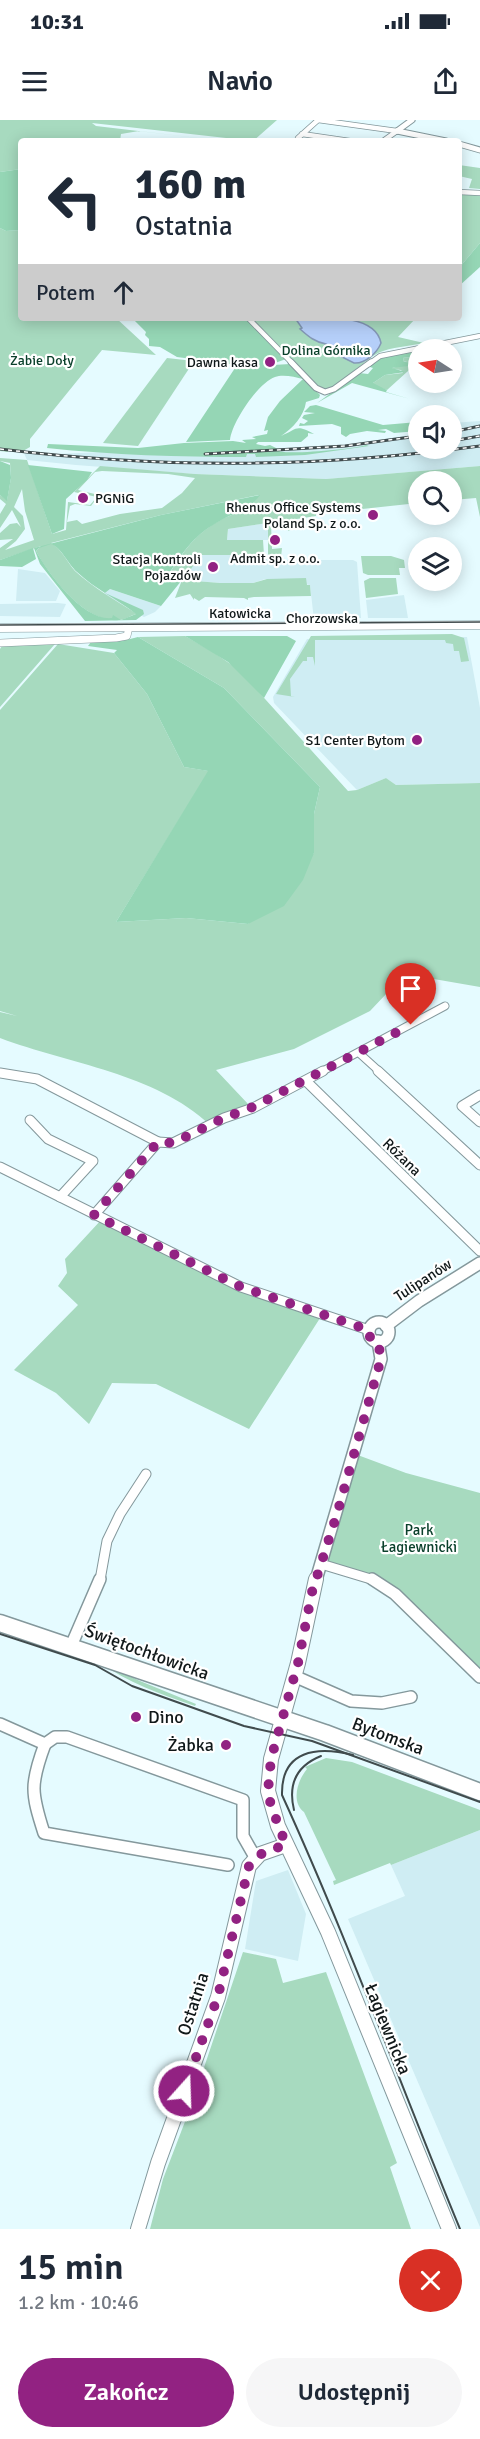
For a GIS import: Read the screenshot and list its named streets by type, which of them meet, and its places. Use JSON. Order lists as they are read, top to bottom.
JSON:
{
  "streets": {
    "main road": [
      "Katowicka",
      "Chorzowska",
      "Świętochłowicka",
      "Bytomska"
    ],
    "street": [
      "Różana",
      "Tulipanów",
      "Ostatnia",
      "Łagiewnicka"
    ]
  },
  "crossings": [
    ["Katowicka", "Chorzowska"],
    ["Świętochłowicka", "Bytomska"]
  ],
  "parks": ["Dolina Górnika", "Żabie Doły", "Park Łagiewnicki"],
  "places": [
    "Dawna kasa",
    "PGNiG",
    "Rhenus Office Systems Poland Sp. z o.o.",
    "Admit sp. z o.o.",
    "Stacja Kontroli Pojazdów",
    "S1 Center Bytom",
    "Dino",
    "Żabka"
  ],
  "north": "left",
  "page": {
    "status": "10:31",
    "header": "Navio",
    "turn": ["160 m", "Ostatnia"],
    "then": "Potem",
    "heading": ["15 min", "1.2 km · 10:46"],
    "buttons": ["Zakończ", "Udostępnij"]
  }
}
